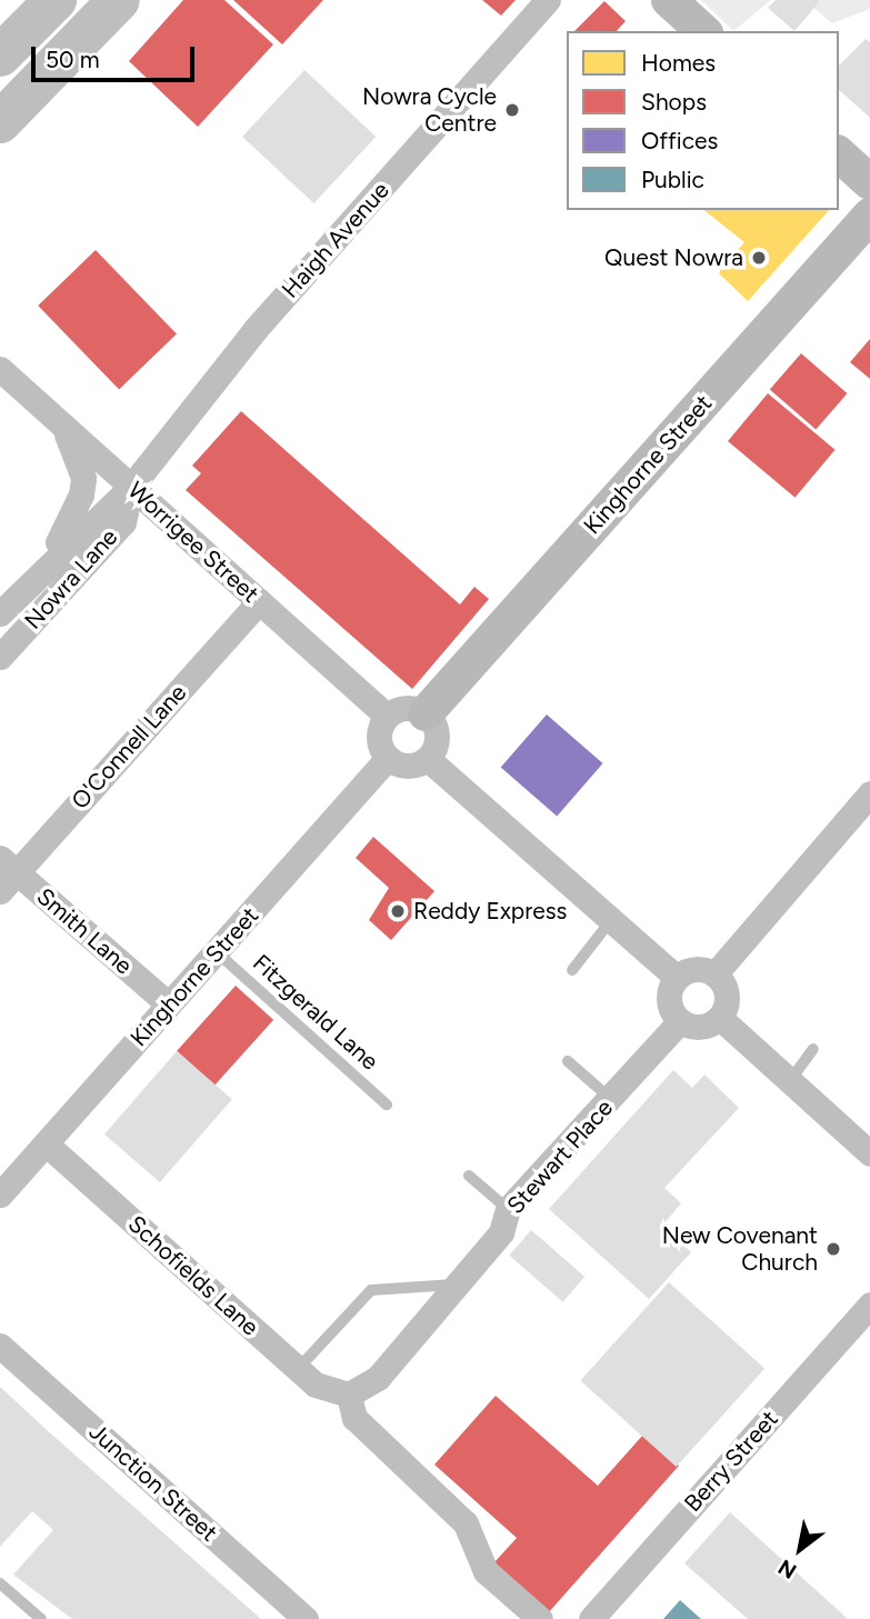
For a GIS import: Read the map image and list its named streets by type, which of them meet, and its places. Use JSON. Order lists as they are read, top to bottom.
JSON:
{
  "streets": {
    "street": [
      "Haigh Avenue",
      "Kinghorne Street",
      "Worrigee Street",
      "Nowra Lane",
      "O'Connell Lane",
      "Smith Lane",
      "Stewart Place",
      "Schofields Lane",
      "Berry Street",
      "Junction Street"
    ],
    "lane": ["Fitzgerald Lane"]
  },
  "crossings": [
    ["Haigh Avenue", "Worrigee Street"],
    ["Haigh Avenue", "Nowra Lane"],
    ["Kinghorne Street", "Worrigee Street"],
    ["Kinghorne Street", "Smith Lane"],
    ["Kinghorne Street", "Fitzgerald Lane"],
    ["Kinghorne Street", "Schofields Lane"],
    ["Worrigee Street", "Nowra Lane"],
    ["Worrigee Street", "O'Connell Lane"],
    ["O'Connell Lane", "Smith Lane"],
    ["Stewart Place", "Schofields Lane"]
  ],
  "places": [
    "Nowra Cycle Centre",
    "Quest Nowra",
    "Reddy Express",
    "New Covenant Church"
  ],
  "legend": [
    "Homes",
    "Shops",
    "Offices",
    "Public"
  ],
  "scale_bar": "50 m",
  "north": "bottom left"
}
